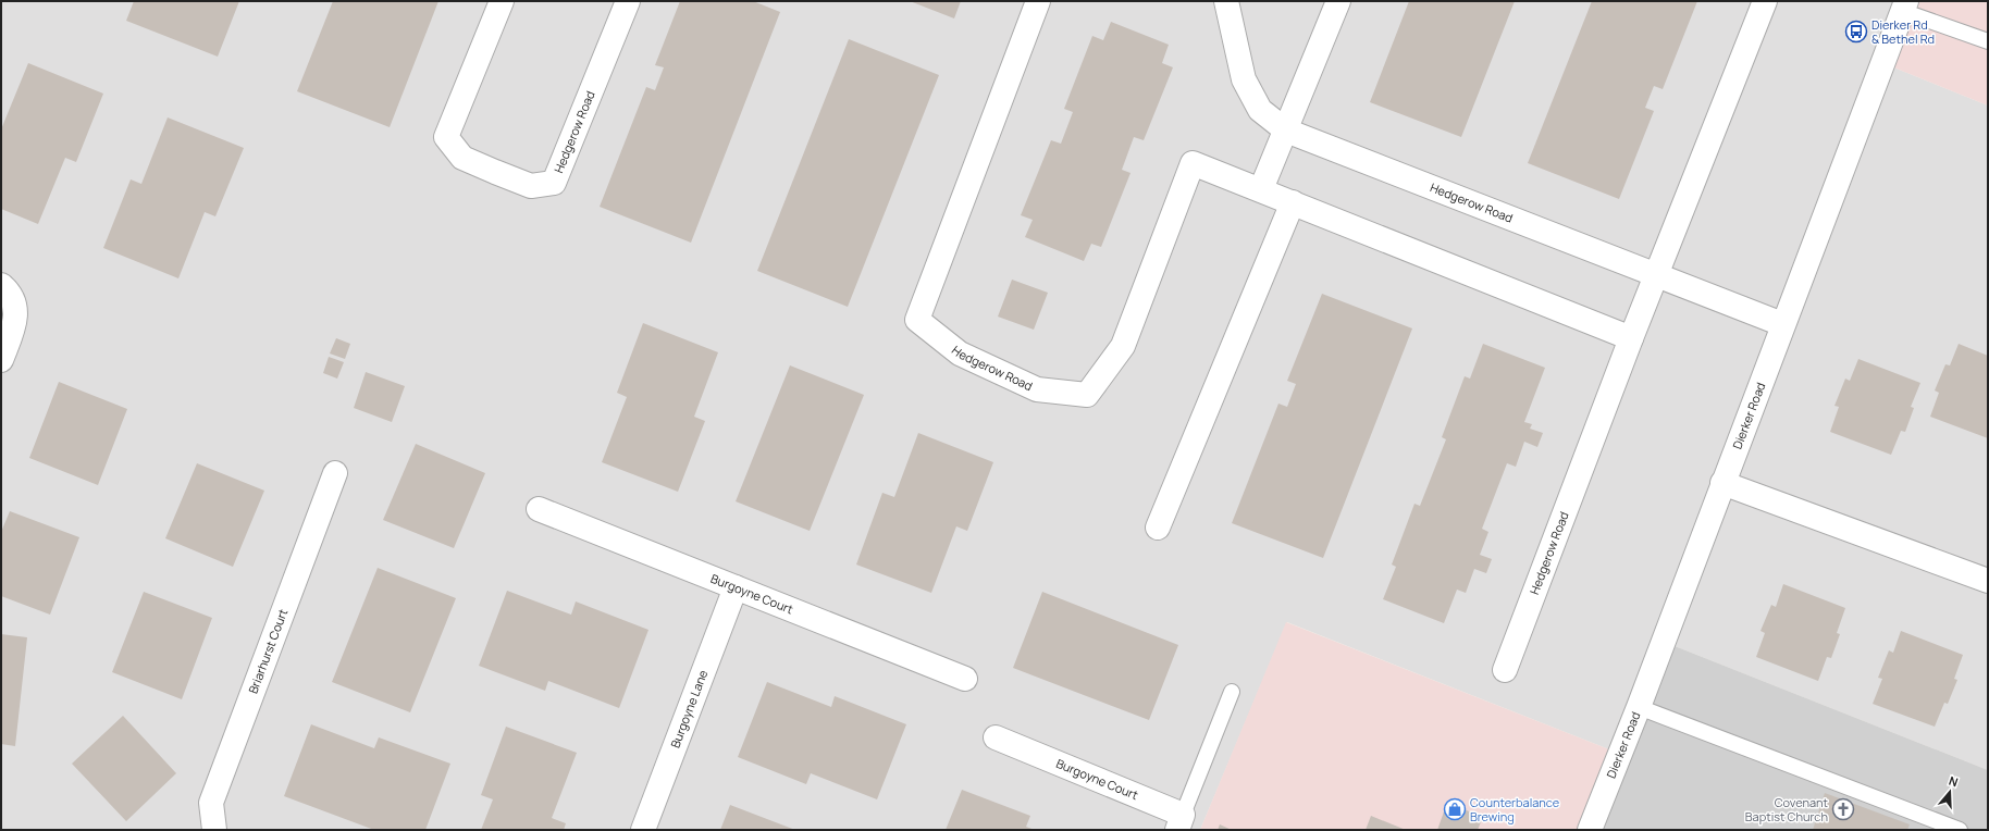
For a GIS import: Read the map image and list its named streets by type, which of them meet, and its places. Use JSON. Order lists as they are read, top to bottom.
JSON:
{
  "streets": {
    "street": [
      "Hedgerow Road",
      "Dierker Road",
      "Burgoyne Court",
      "Briarhurst Court",
      "Burgoyne Lane"
    ]
  },
  "crossings": [
    ["Hedgerow Road", "Dierker Road"],
    ["Burgoyne Court", "Burgoyne Lane"]
  ],
  "places": {
    "bus stop": ["Dierker Rd & Bethel Rd"],
    "shop": ["Counterbalance Brewing"],
    "church": ["Covenant Baptist Church"]
  },
  "north": "top"
}
